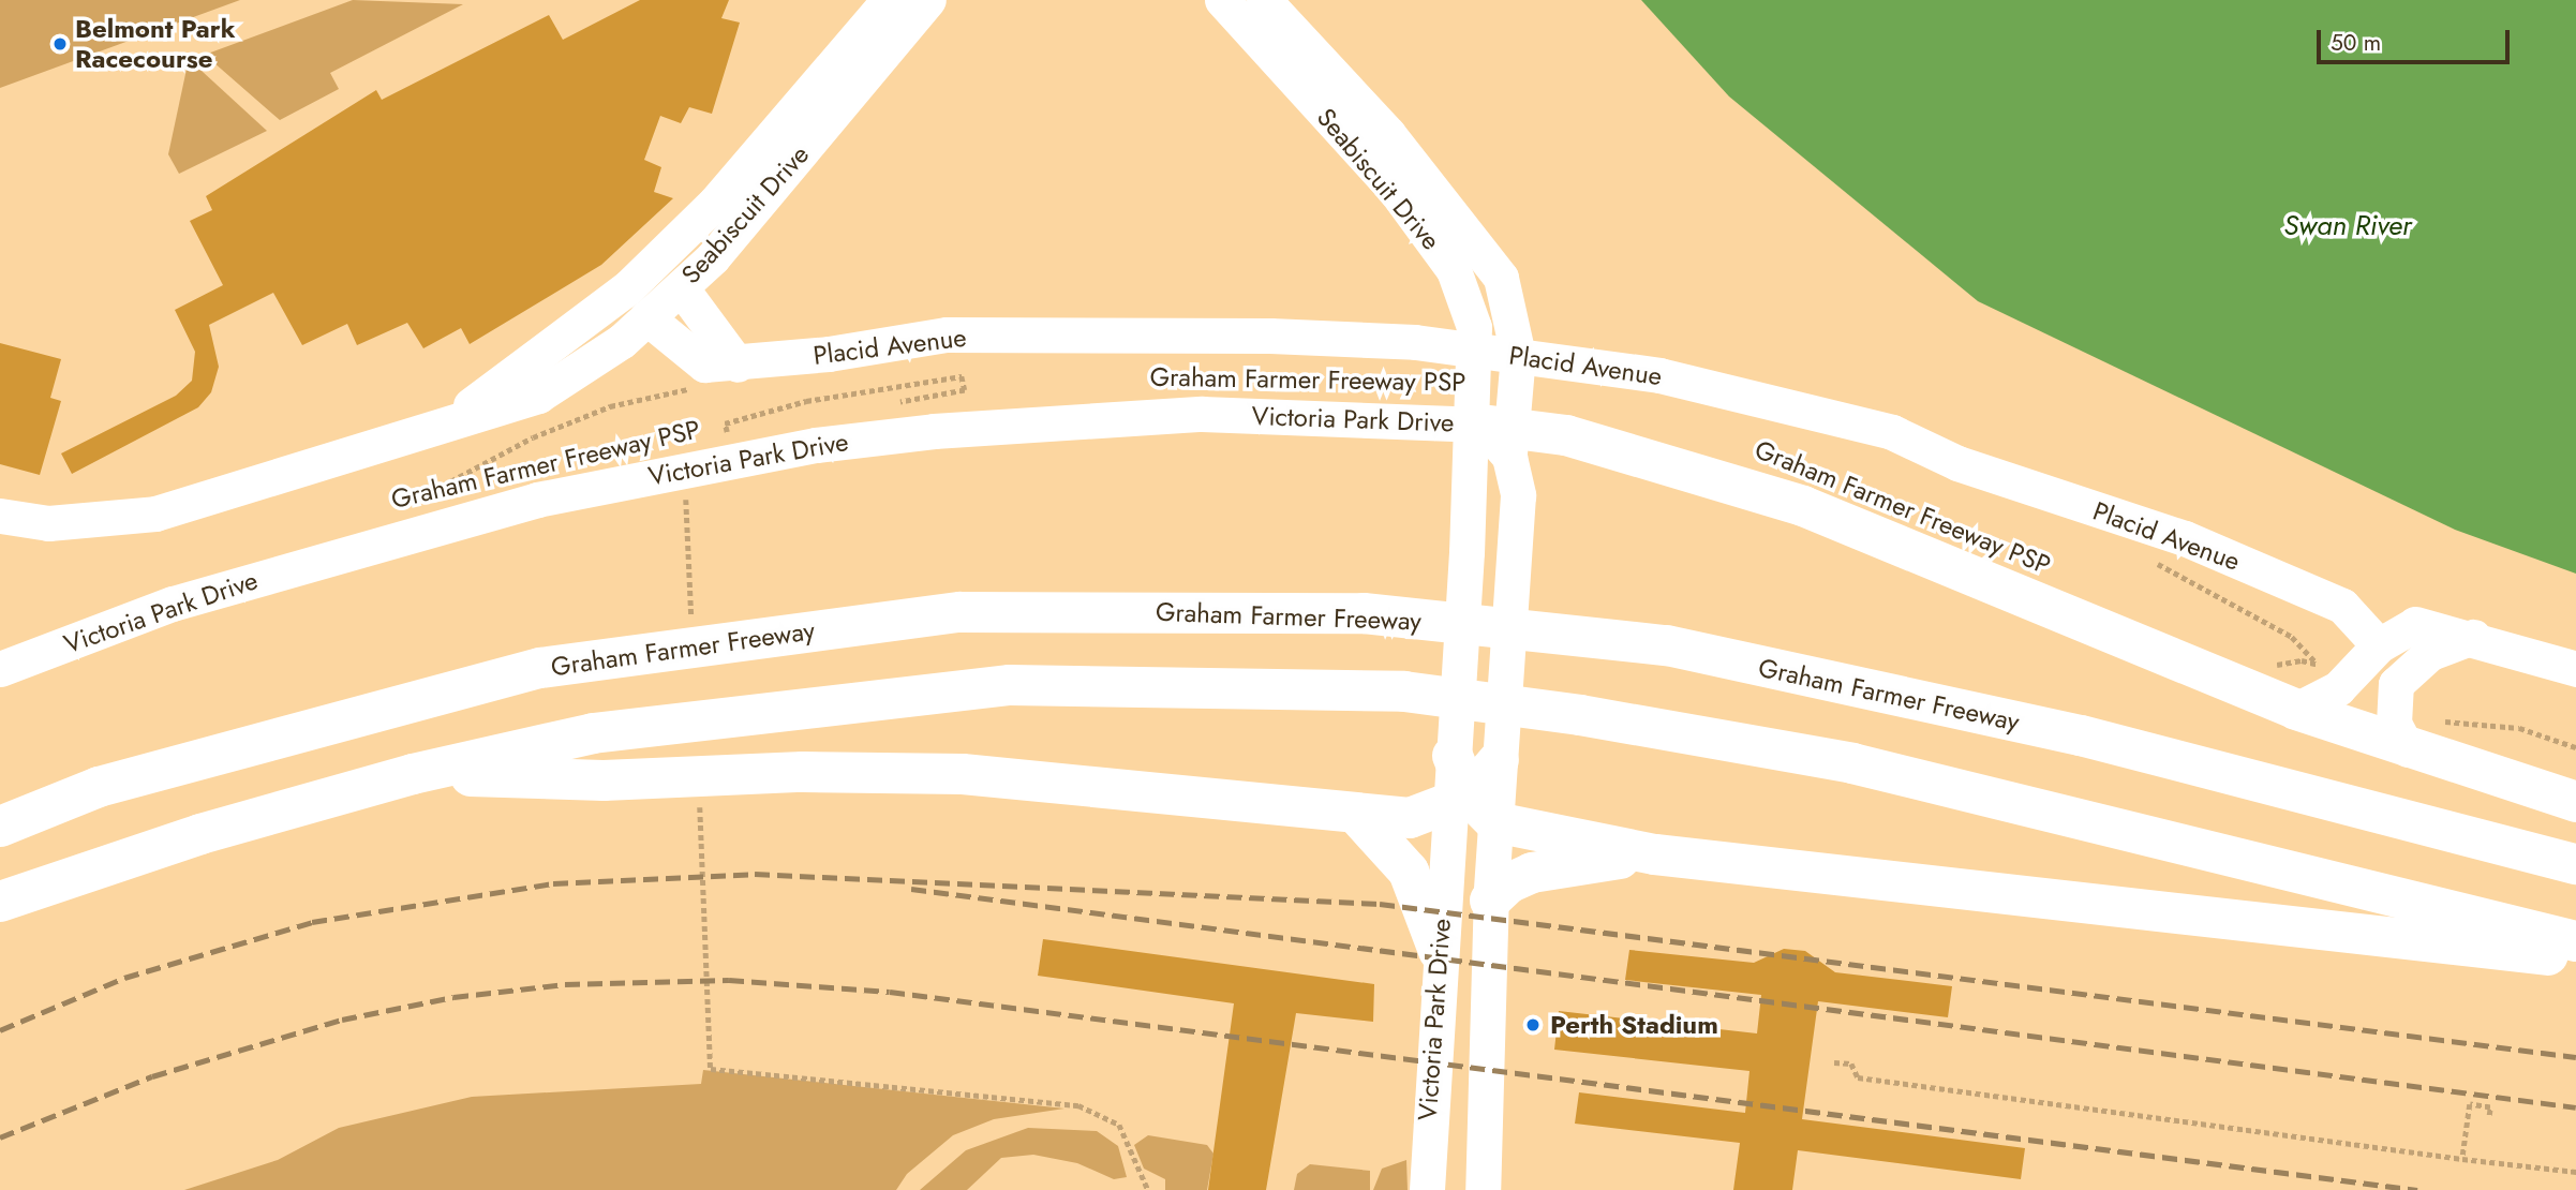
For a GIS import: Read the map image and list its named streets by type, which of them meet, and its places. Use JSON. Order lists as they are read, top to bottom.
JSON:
{
  "streets": {
    "highway": ["Graham Farmer Freeway"],
    "street": ["Seabiscuit Drive", "Placid Avenue", "Victoria Park Drive"]
  },
  "crossings": [
    ["Seabiscuit Drive", "Placid Avenue"],
    ["Seabiscuit Drive", "Victoria Park Drive"]
  ],
  "water": ["Swan River"],
  "places": ["Belmont Park Racecourse", "Perth Stadium"],
  "scale_bar": "50 m"
}
